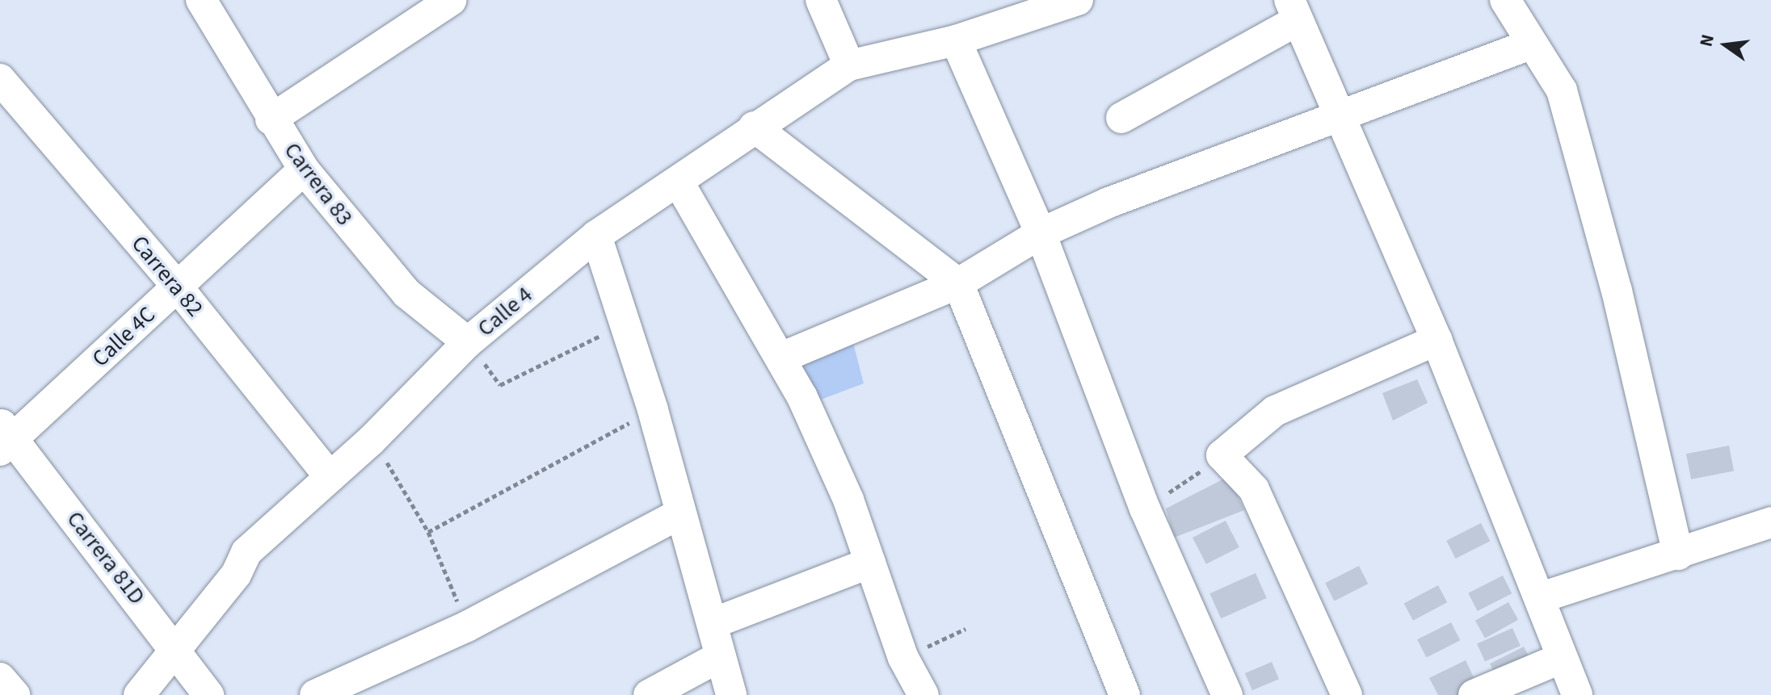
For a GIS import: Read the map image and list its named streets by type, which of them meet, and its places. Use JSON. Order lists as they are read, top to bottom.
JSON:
{
  "streets": {
    "street": [
      "Carrera 83",
      "Carrera 82",
      "Calle 4",
      "Calle 4C",
      "Carrera 81D"
    ]
  },
  "crossings": [
    ["Carrera 83", "Calle 4"],
    ["Carrera 83", "Calle 4C"],
    ["Carrera 82", "Calle 4"],
    ["Carrera 82", "Calle 4C"],
    ["Calle 4", "Carrera 81D"],
    ["Calle 4C", "Carrera 81D"]
  ],
  "north": "left"
}
